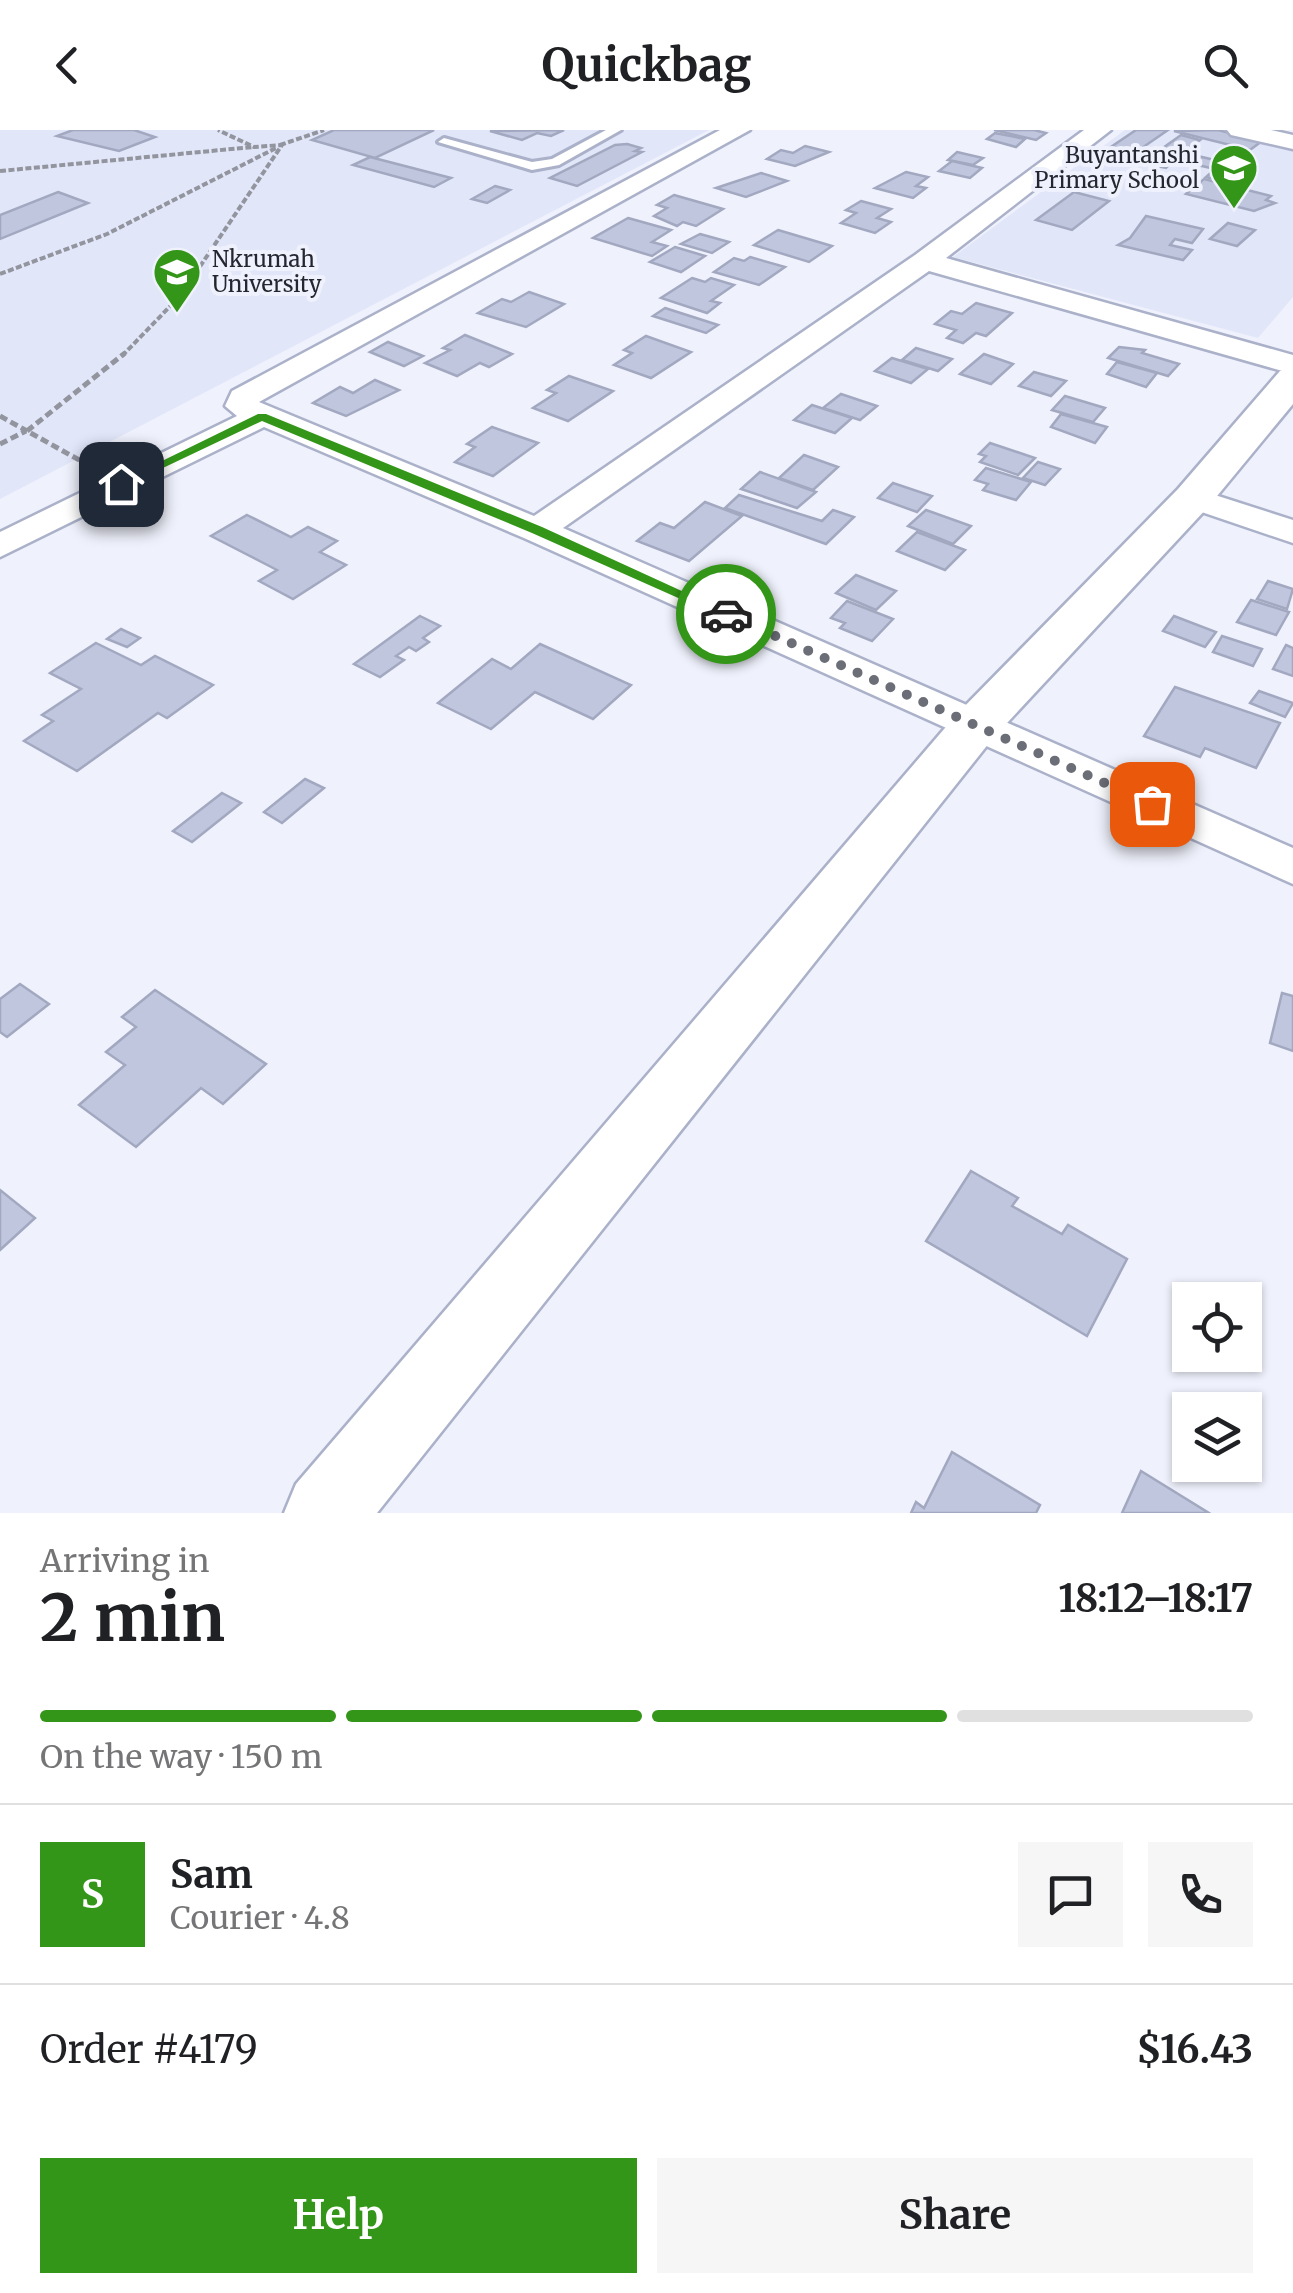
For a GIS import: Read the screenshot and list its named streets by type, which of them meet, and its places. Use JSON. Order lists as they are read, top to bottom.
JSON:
{
  "places": {
    "school or university": ["Buyantanshi Primary School", "Nkrumah University"]
  },
  "page": {
    "header": "Quickbag",
    "heading": ["2 min", "Arriving in", "18:12–18:17"],
    "panel": [
      "Sam",
      "Courier · 4.8",
      "Order #4179",
      "$16.43"
    ],
    "bar": "On the way · 150 m",
    "round": "S",
    "buttons": ["Help", "Share"]
  }
}
